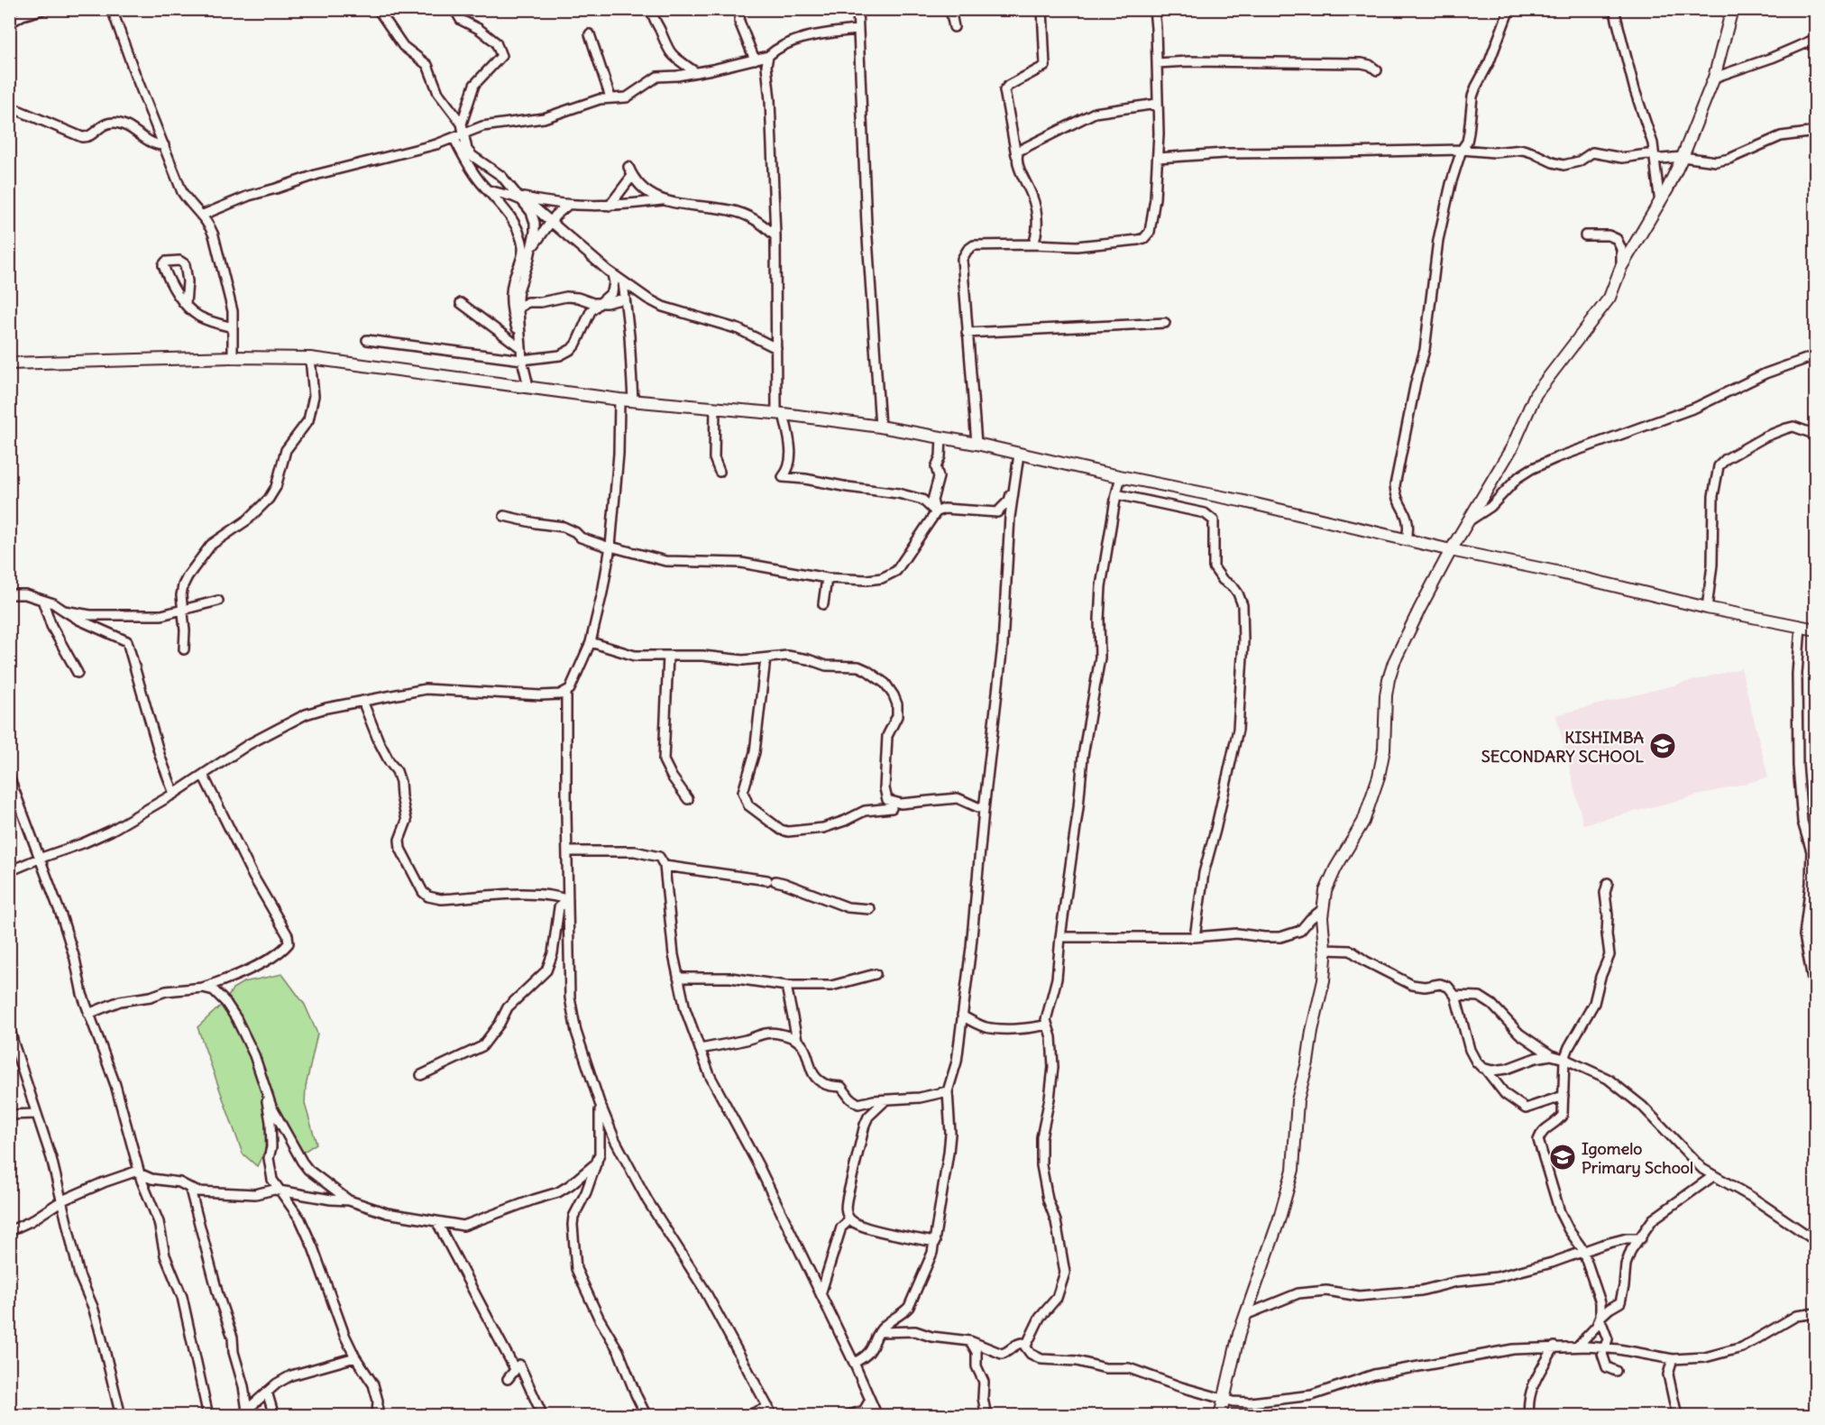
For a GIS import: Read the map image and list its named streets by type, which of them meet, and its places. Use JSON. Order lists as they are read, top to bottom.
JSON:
{
  "places": {
    "school or university": ["KISHIMBA SECONDARY SCHOOL", "Igomelo Primary School"]
  }
}
